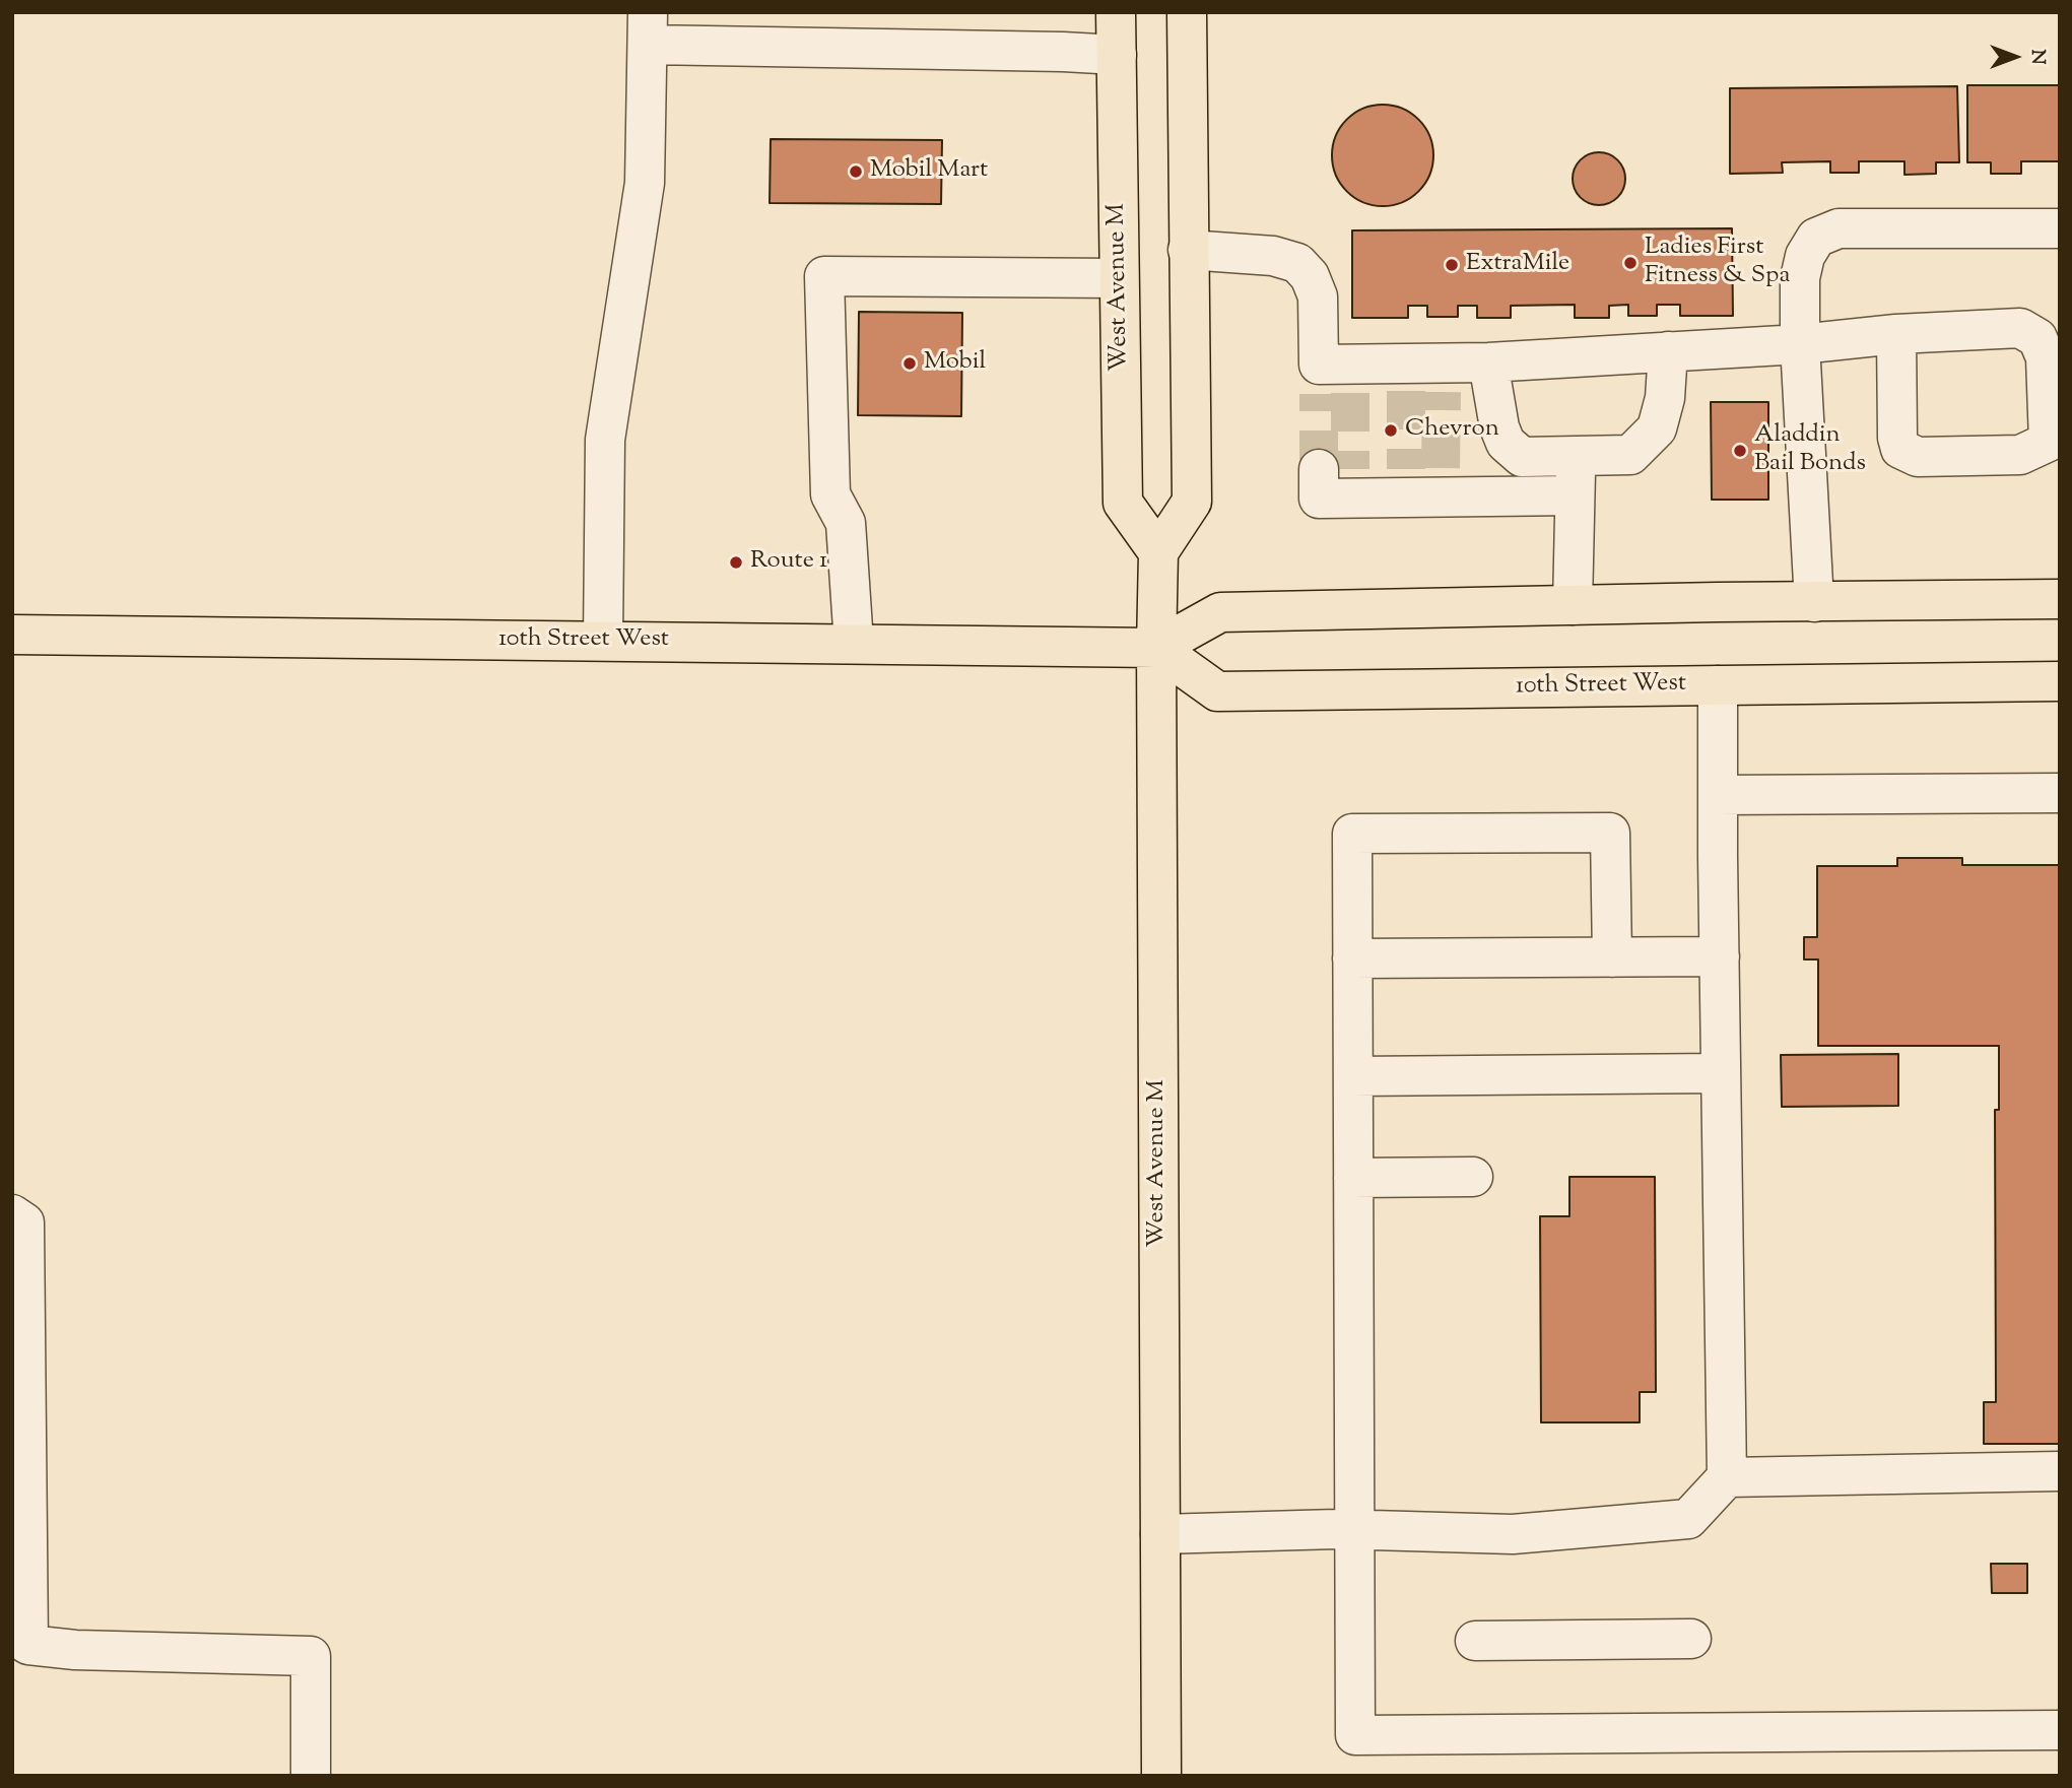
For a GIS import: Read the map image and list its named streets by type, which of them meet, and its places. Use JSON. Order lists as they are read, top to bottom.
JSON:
{
  "streets": {
    "main road": ["West Avenue M", "10th Street West"]
  },
  "crossings": [
    ["West Avenue M", "10th Street West"]
  ],
  "places": [
    "Mobil Mart",
    "Ladies First Fitness & Spa",
    "ExtraMile",
    "Mobil",
    "Chevron",
    "Aladdin Bail Bonds",
    "Route 1"
  ],
  "north": "right"
}
